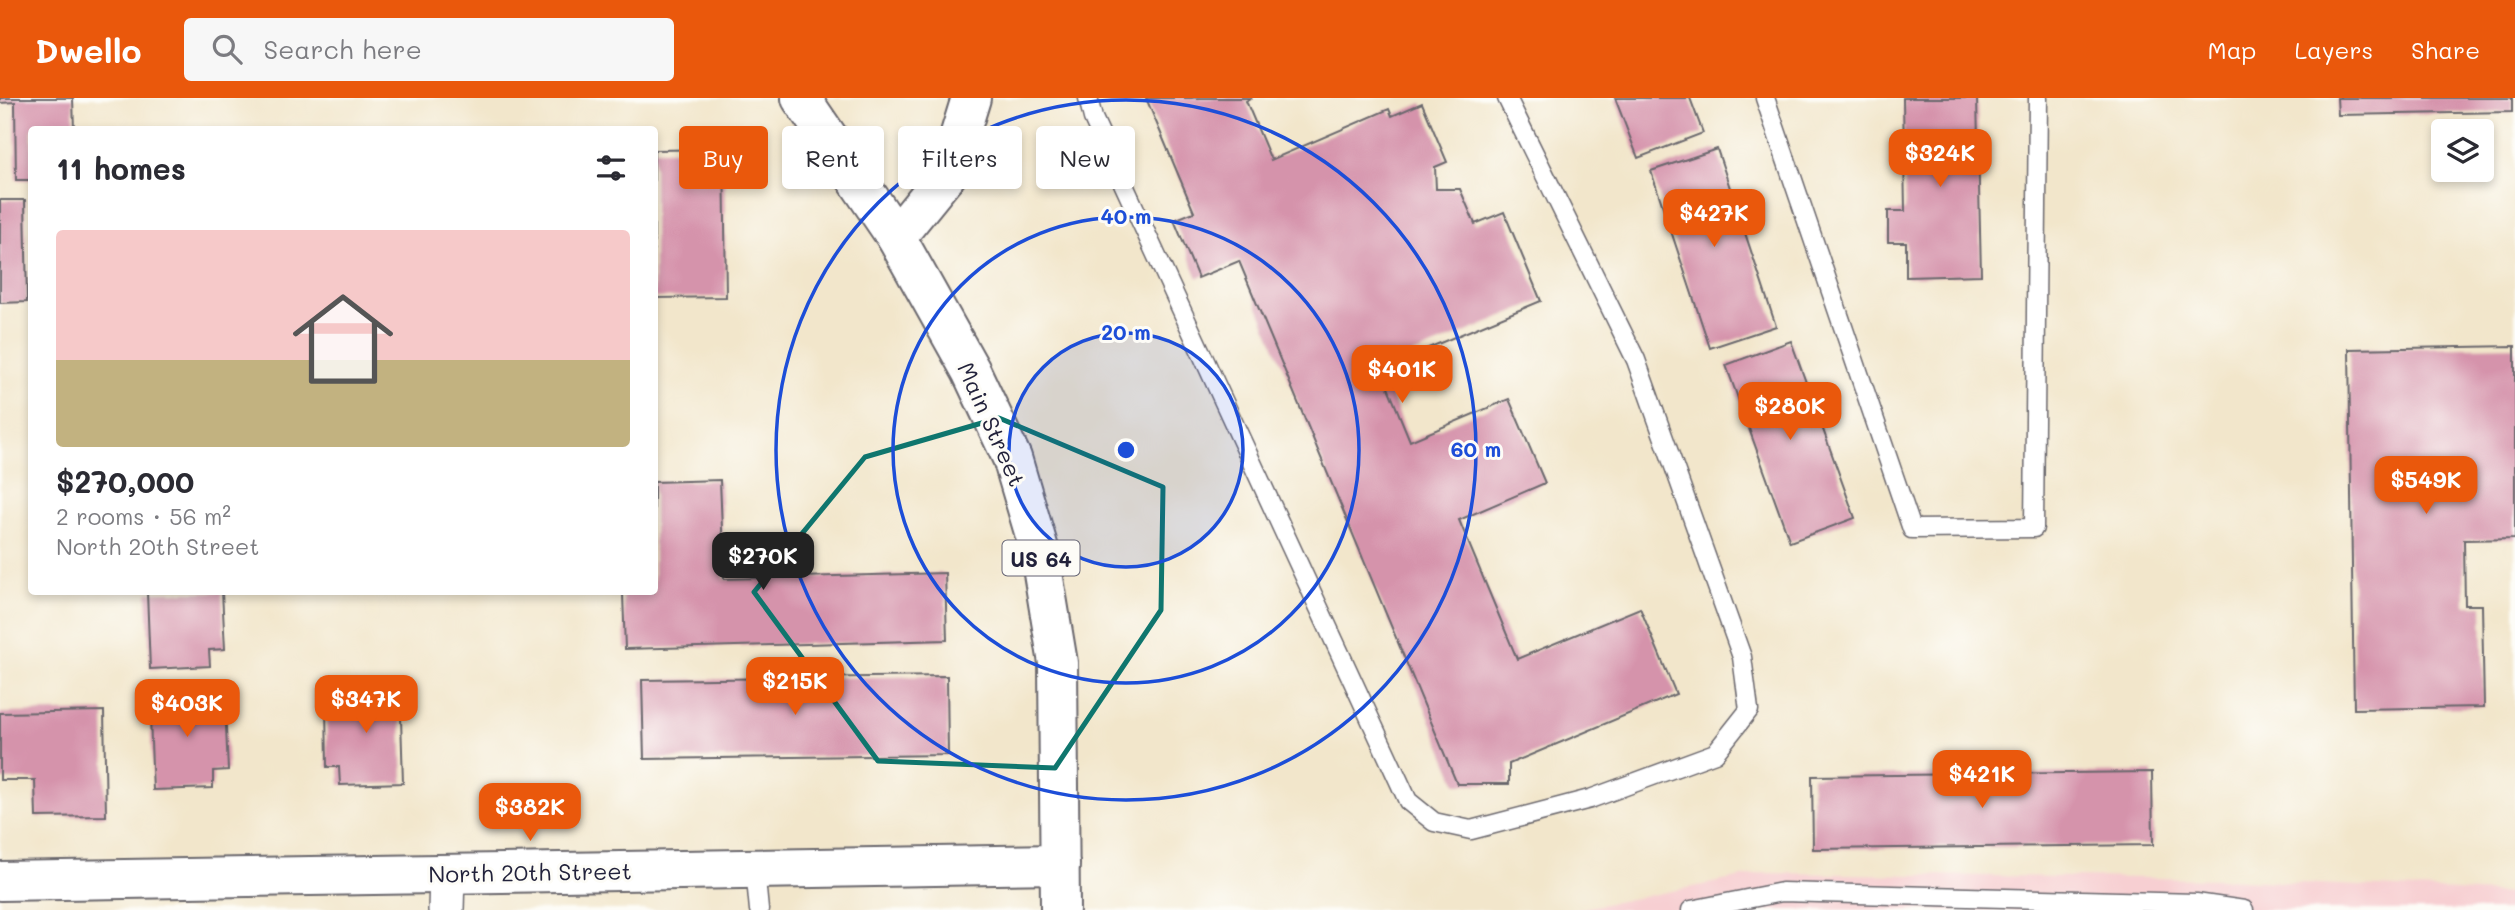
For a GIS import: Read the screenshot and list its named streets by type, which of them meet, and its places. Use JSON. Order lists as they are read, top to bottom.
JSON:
{
  "streets": {
    "street": ["Main Street", "US 64", "North 20th Street"]
  },
  "crossings": [
    ["Main Street", "US 64"],
    ["Main Street", "North 20th Street"]
  ],
  "page": {
    "header": "Dwello",
    "search": "Search here",
    "nav": ["Map", "Layers", "Share"],
    "chip": [
      "Buy",
      "Rent",
      "Filters",
      "New"
    ],
    "heading": "11 homes",
    "price": [
      "$324K",
      "$427K",
      "$401K",
      "$280K",
      "$549K",
      "$270K",
      "$215K",
      "$347K",
      "$403K",
      "$421K",
      "$382K"
    ],
    "list": [
      {
        "name": "$270,000",
        "note": "2 rooms · 56 m² · North 20th Street"
      }
    ]
  },
  "rings": ["40 m", "20 m", "60 m"]
}
